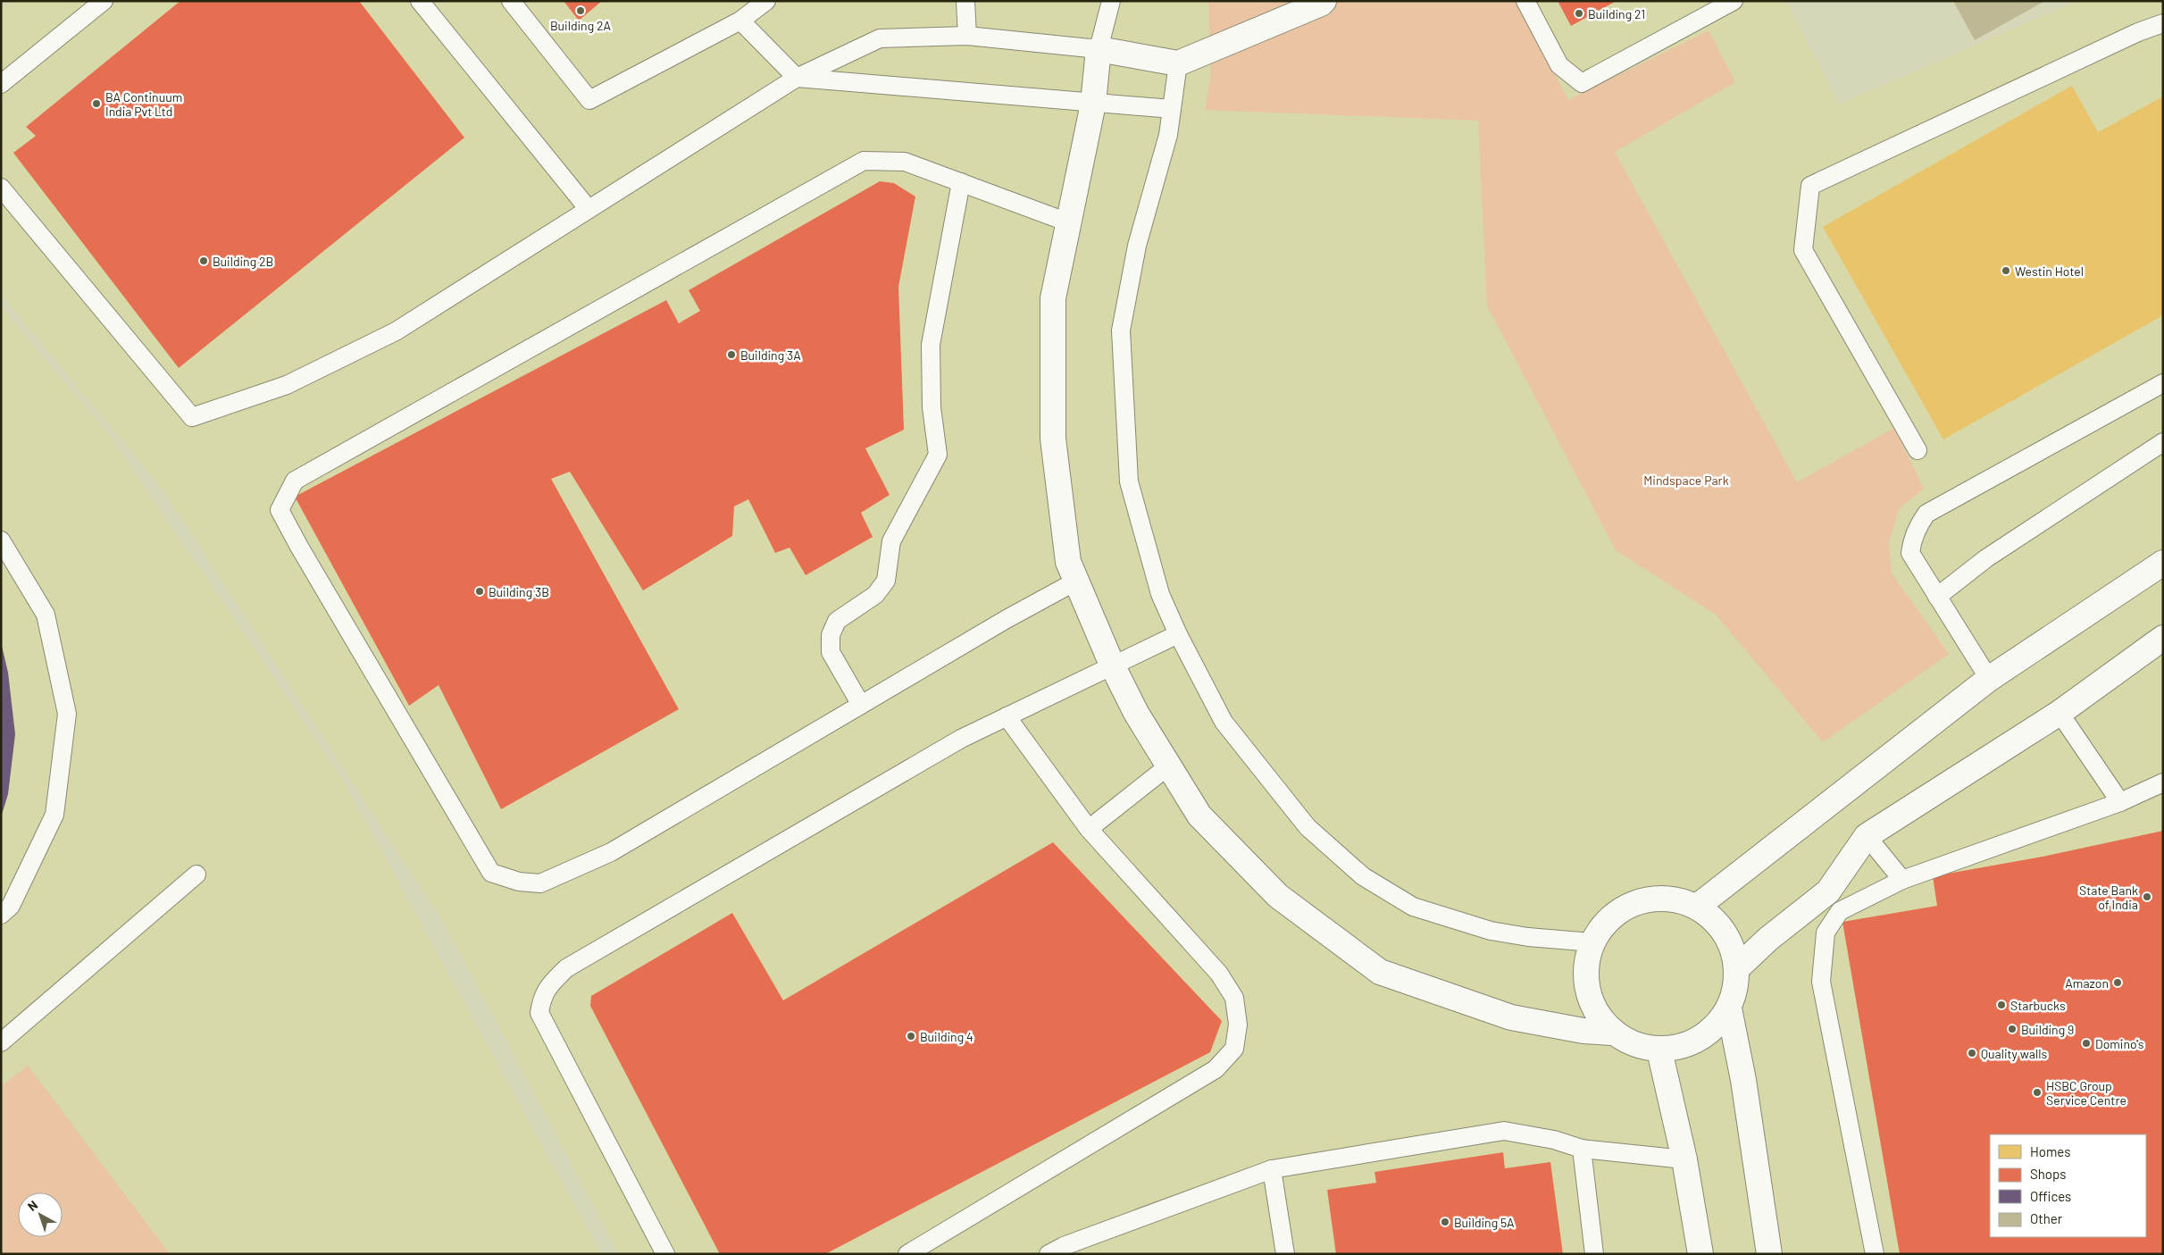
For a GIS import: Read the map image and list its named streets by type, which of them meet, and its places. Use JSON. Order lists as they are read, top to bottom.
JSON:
{
  "parks": ["Mindspace Park"],
  "places": [
    "Building 2A",
    "Building 21",
    "BA Continuum India Pvt Ltd",
    "Building 2B",
    "Westin Hotel",
    "Building 3A",
    "Building 3B",
    "State Bank of India",
    "Amazon",
    "Starbucks",
    "Building 9",
    "Building 4",
    "Domino's",
    "Quality walls",
    "HSBC Group Service Centre",
    "Building 5A"
  ],
  "legend": [
    "Homes",
    "Shops",
    "Offices",
    "Other"
  ],
  "north": "top left"
}
